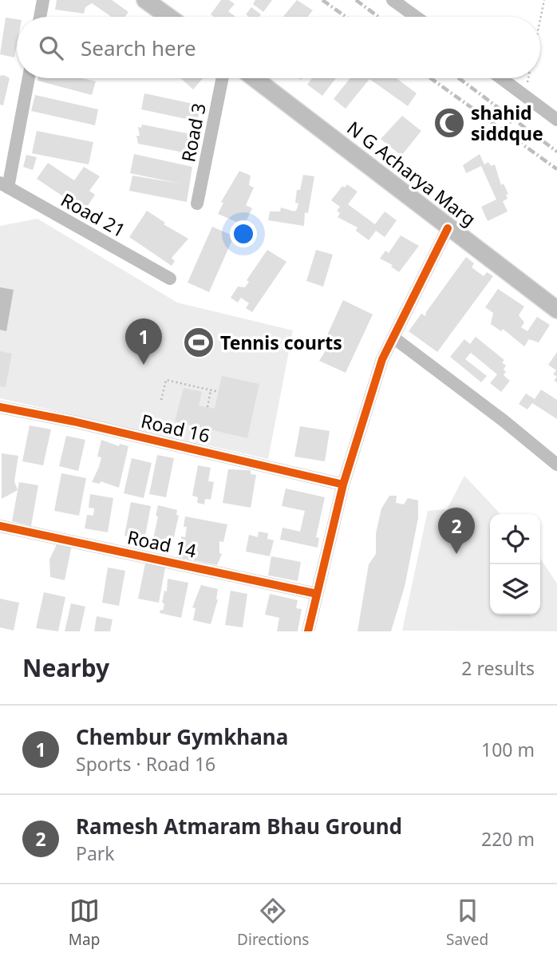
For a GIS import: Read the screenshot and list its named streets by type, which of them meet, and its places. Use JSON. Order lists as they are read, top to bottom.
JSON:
{
  "streets": {
    "main road": ["N G Acharya Marg"],
    "street": [
      "Road 3",
      "Road 21",
      "Road 16",
      "Road 14"
    ]
  },
  "places": {
    "mosque": ["shahid siddque"],
    "sports": ["Tennis courts"]
  },
  "page": {
    "search": "Search here",
    "pins": ["1", "2"],
    "heading": ["Nearby", "2 results"],
    "list": [
      {
        "mark": "1",
        "name": "Chembur Gymkhana",
        "note": "Sports · Road 16",
        "value": "100 m"
      },
      {
        "mark": "2",
        "name": "Ramesh Atmaram Bhau Ground",
        "note": "Park",
        "value": "220 m"
      }
    ],
    "nav": ["Map", "Directions", "Saved"]
  }
}
